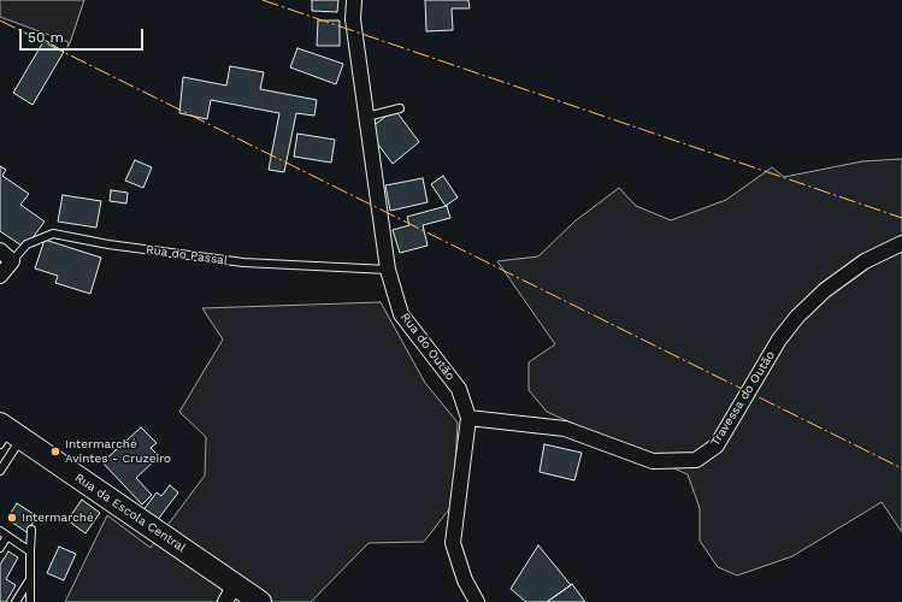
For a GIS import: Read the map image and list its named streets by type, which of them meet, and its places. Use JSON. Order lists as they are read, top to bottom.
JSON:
{
  "streets": {
    "street": ["Rua do Outão", "Travessa do Outão", "Rua da Escola Central"],
    "lane": ["Rua do Passal"]
  },
  "crossings": [
    ["Rua do Passal", "Rua do Outão"],
    ["Rua do Outão", "Travessa do Outão"]
  ],
  "places": ["Intermarché Avintes - Cruzeiro", "Intermarché"],
  "scale_bar": "50 m"
}
